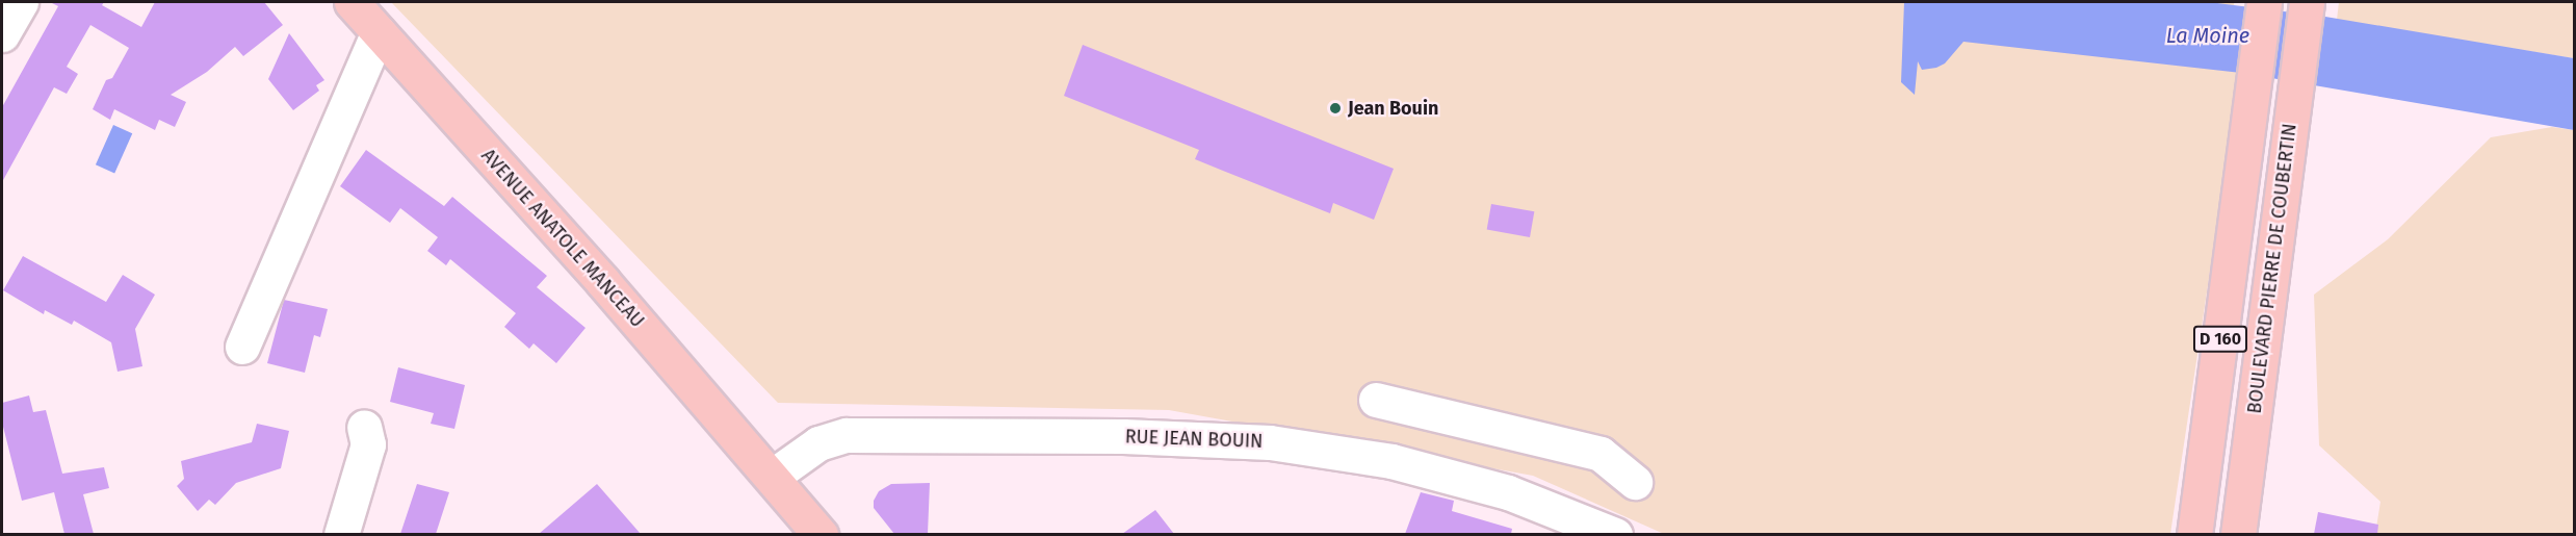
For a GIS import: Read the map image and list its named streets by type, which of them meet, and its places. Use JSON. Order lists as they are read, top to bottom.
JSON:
{
  "streets": {
    "main road": ["AVENUE ANATOLE MANCEAU", "BOULEVARD PIERRE DE COUBERTIN", "D 160"],
    "street": ["RUE JEAN BOUIN"]
  },
  "crossings": [
    ["AVENUE ANATOLE MANCEAU", "RUE JEAN BOUIN"]
  ],
  "water": ["La Moine"],
  "places": ["Jean Bouin"]
}
